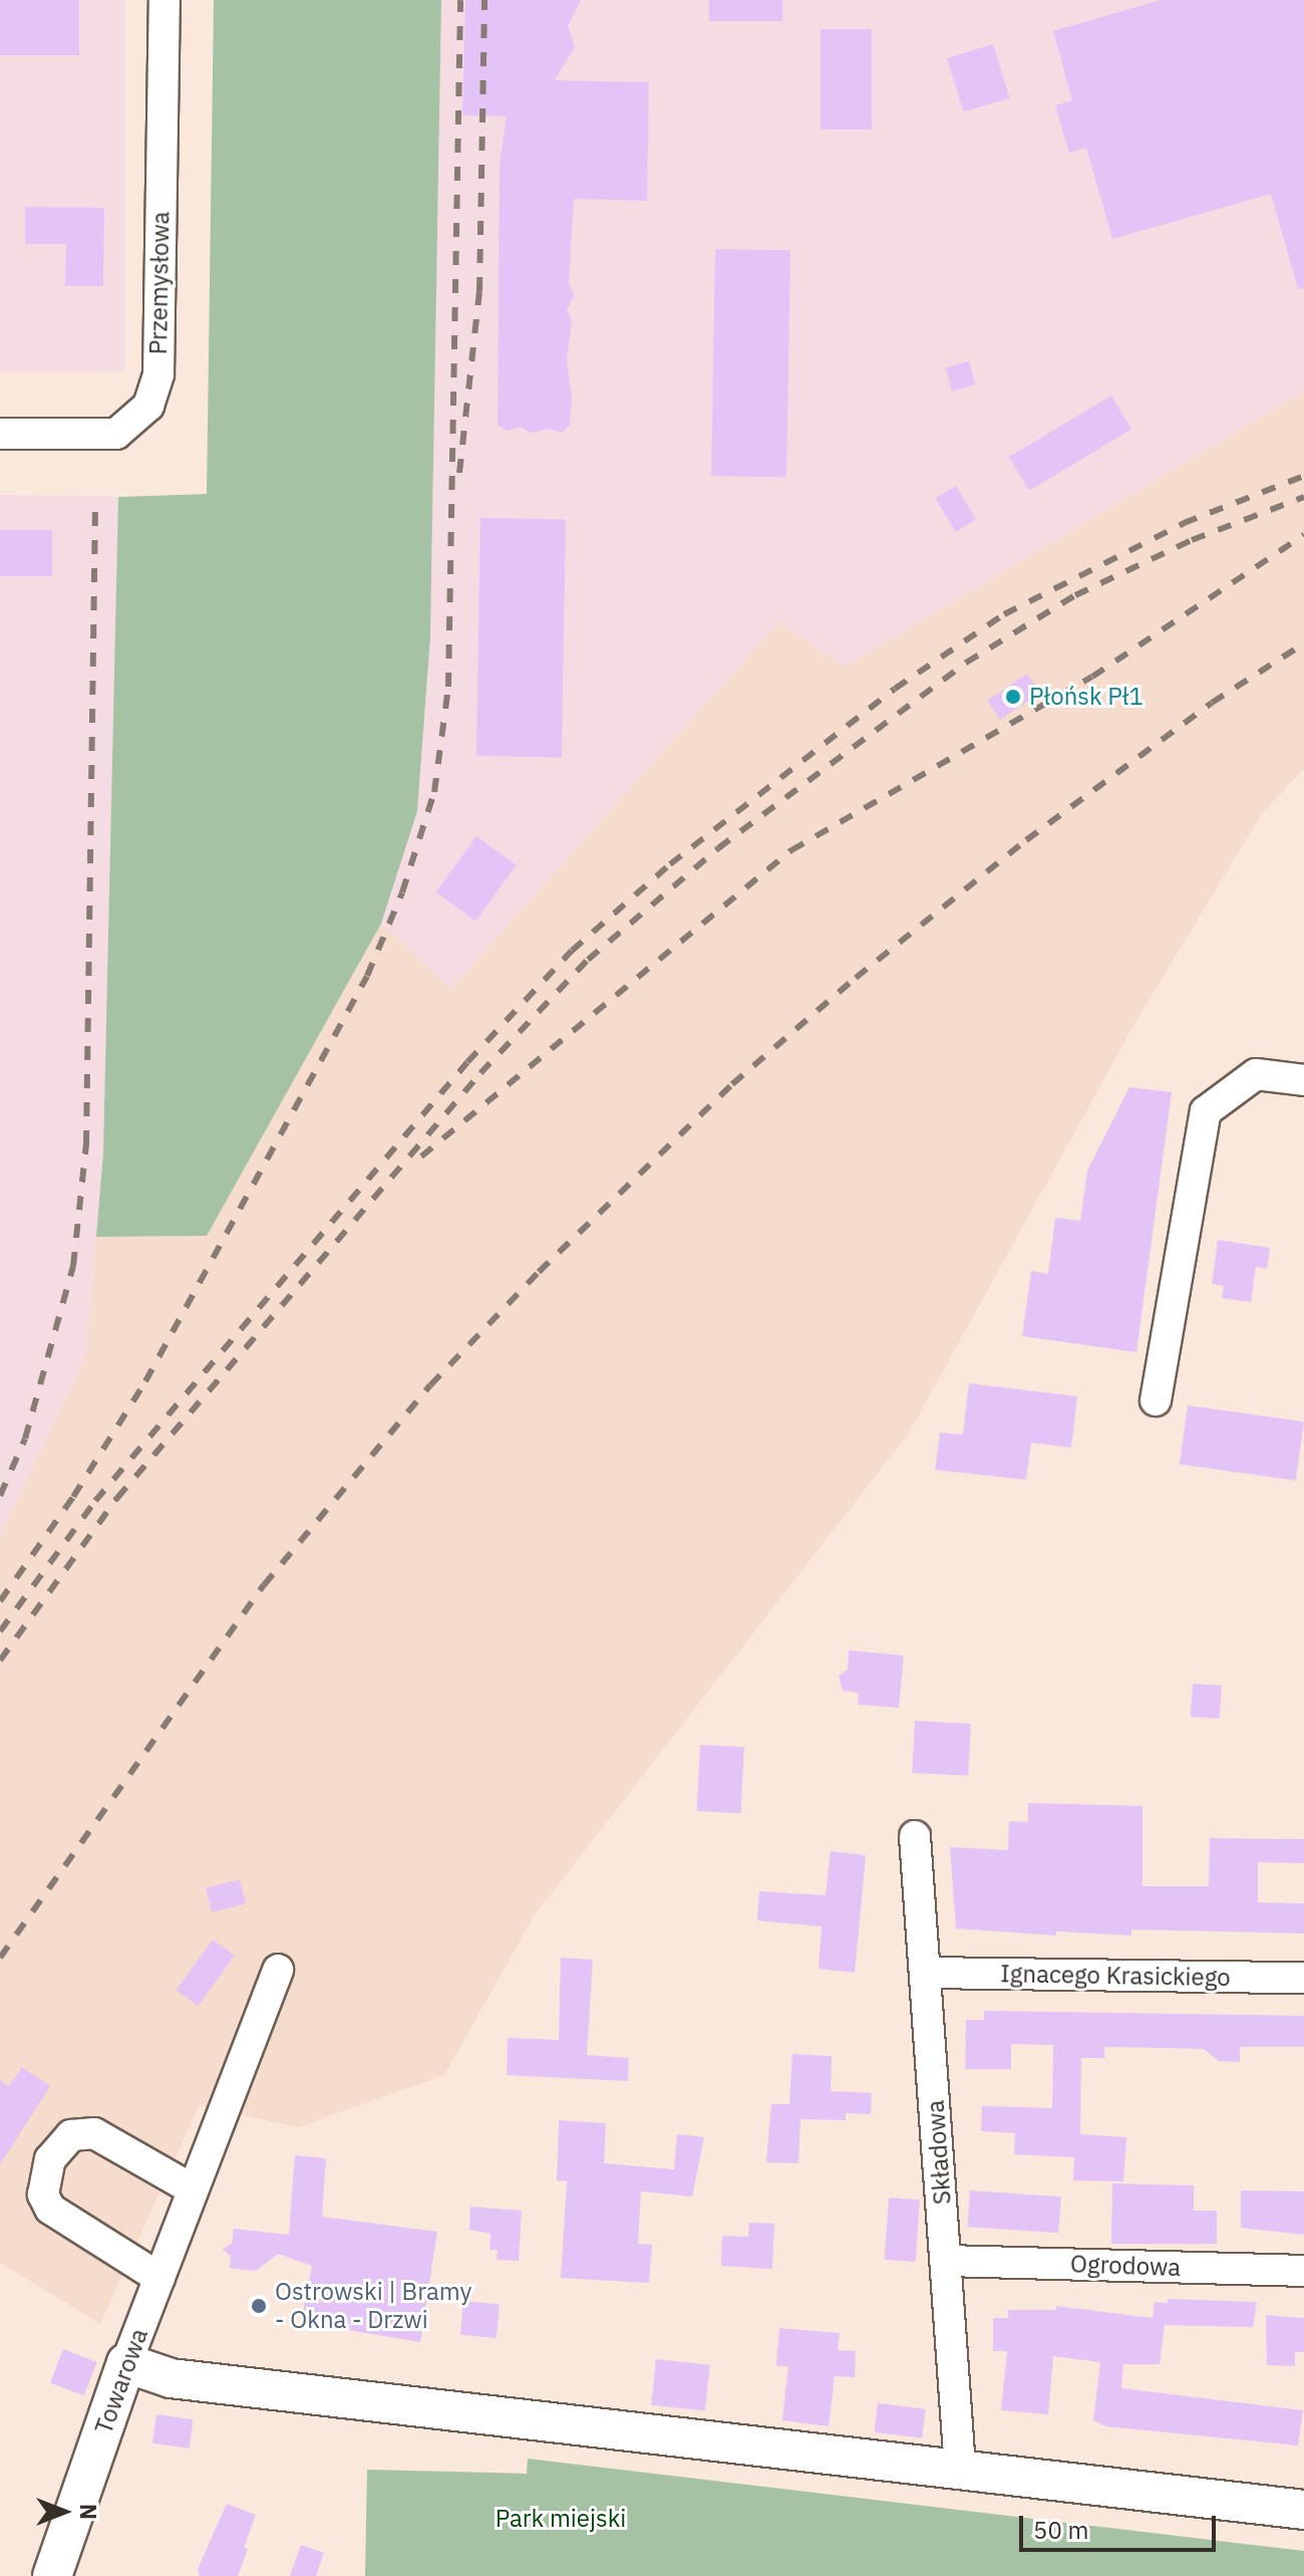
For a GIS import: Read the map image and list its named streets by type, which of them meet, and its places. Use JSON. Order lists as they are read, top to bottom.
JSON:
{
  "streets": {
    "street": [
      "Przemysłowa",
      "Ignacego Krasickiego",
      "Składowa",
      "Ogrodowa",
      "Towarowa"
    ]
  },
  "crossings": [
    ["Ignacego Krasickiego", "Składowa"],
    ["Składowa", "Ogrodowa"]
  ],
  "parks": ["Park miejski"],
  "places": ["Płońsk Pł1", "Ostrowski | Bramy - Okna - Drzwi"],
  "scale_bar": "50 m",
  "north": "right"
}
